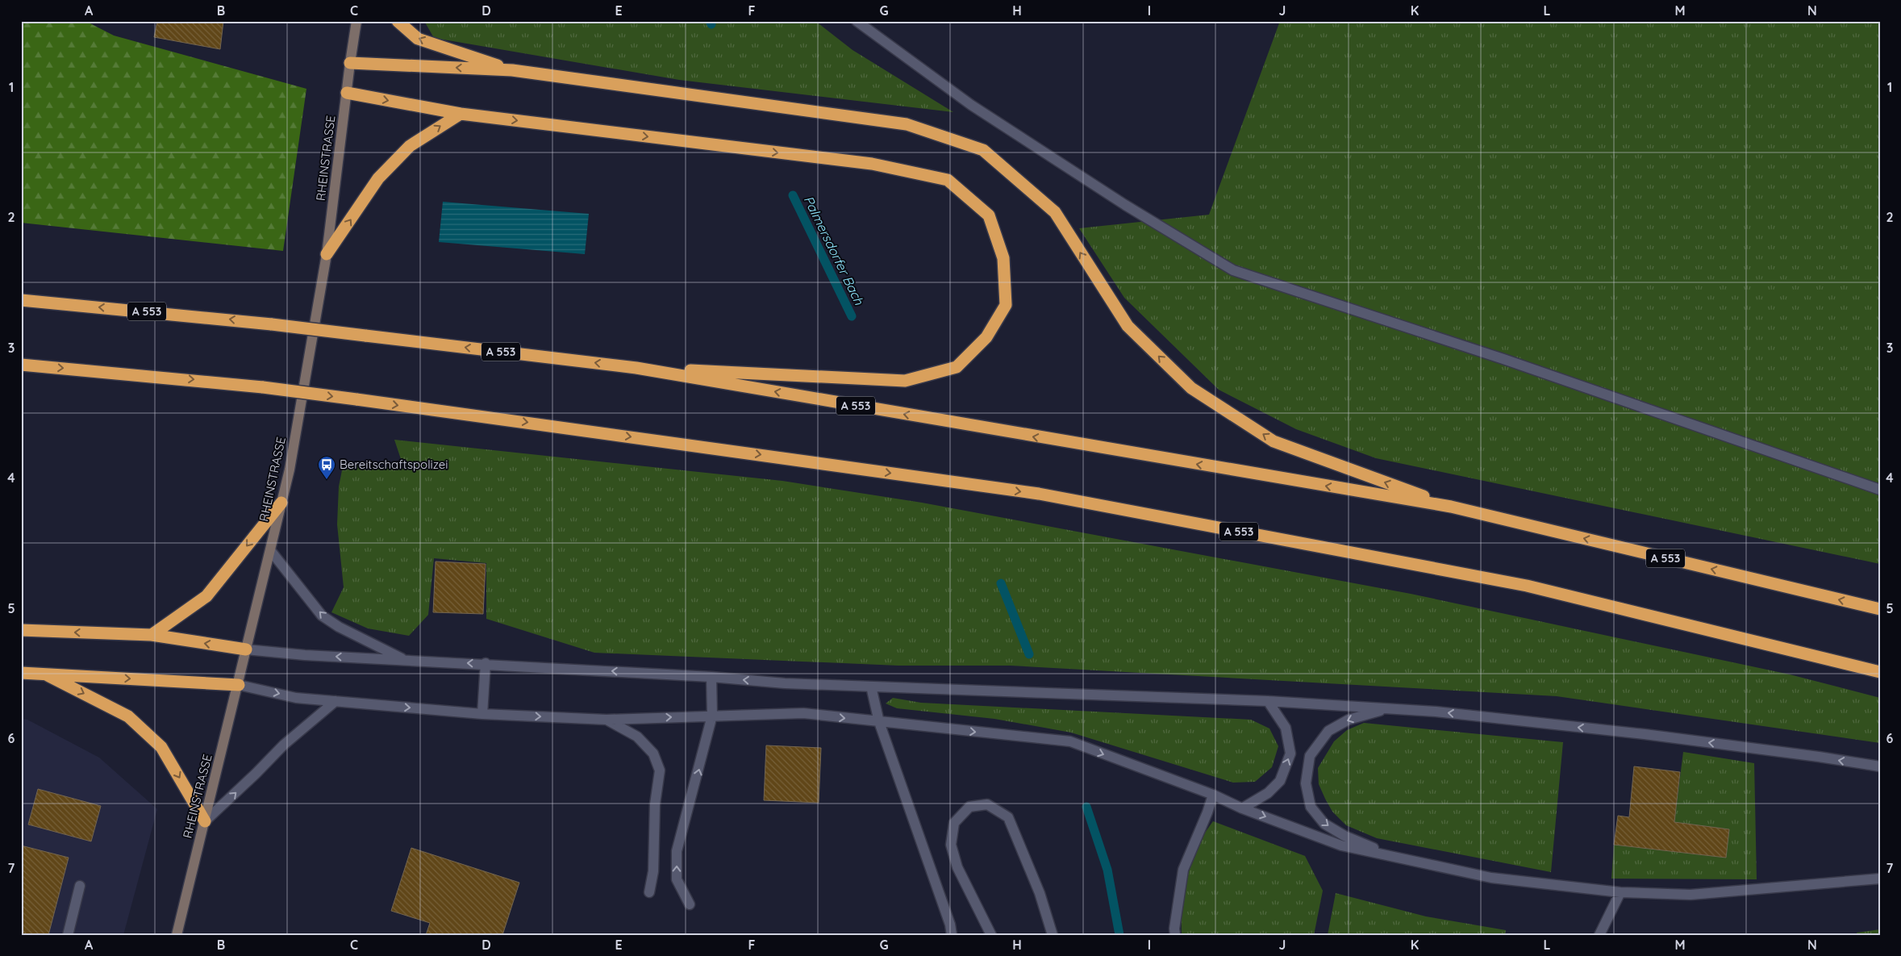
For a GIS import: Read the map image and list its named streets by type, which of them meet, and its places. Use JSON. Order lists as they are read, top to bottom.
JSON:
{
  "streets": {
    "highway": ["A 553"],
    "main road": ["RHEINSTRASSE"]
  },
  "water": ["Palmersdorfer Bach"],
  "places": {
    "bus stop": ["Bereitschaftspolizei"]
  },
  "grid": {
    "columns": [
      "A",
      "B",
      "C",
      "D",
      "E",
      "F",
      "G",
      "H",
      "I",
      "J",
      "K",
      "L",
      "M",
      "N"
    ],
    "rows": [
      "1",
      "2",
      "3",
      "4",
      "5",
      "6",
      "7"
    ]
  }
}
